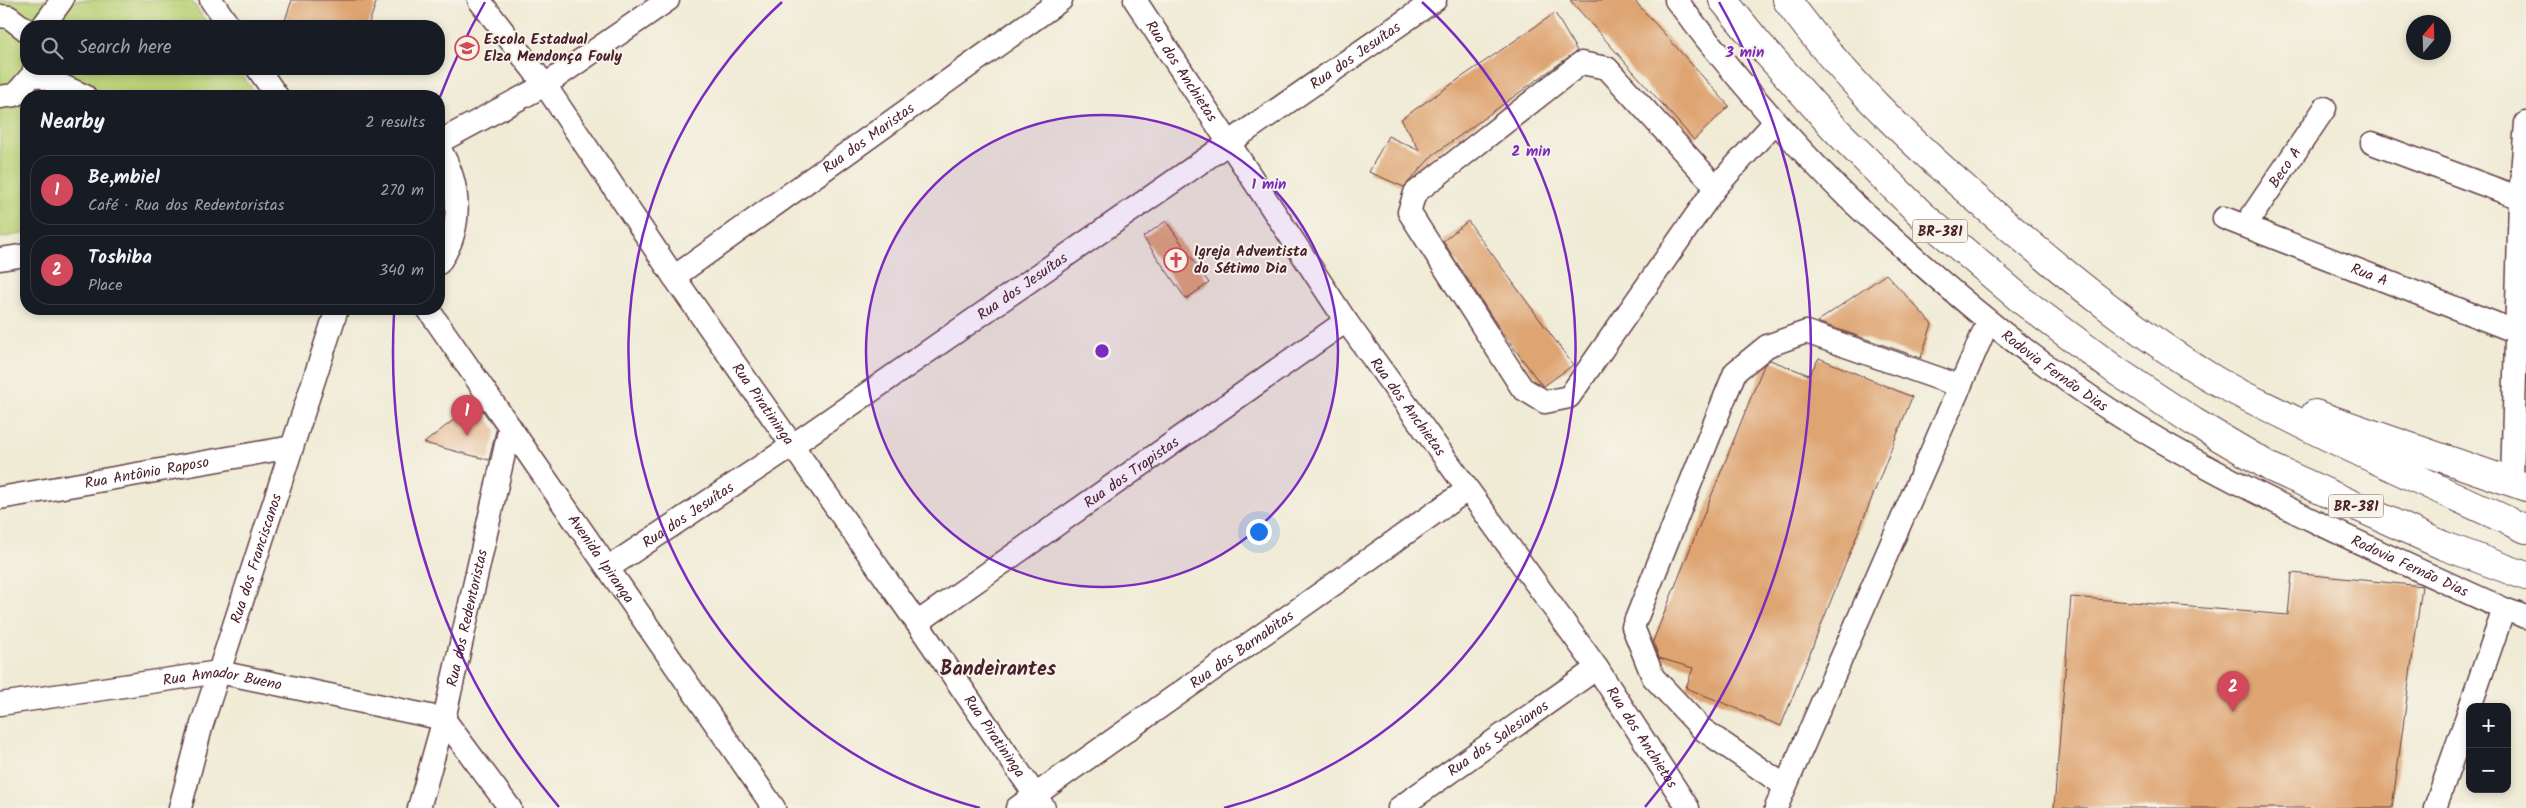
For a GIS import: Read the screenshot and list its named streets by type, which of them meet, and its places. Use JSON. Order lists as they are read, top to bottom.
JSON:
{
  "streets": {
    "highway": ["BR-381"],
    "street": [
      "Rua dos Jesuítas",
      "Rua dos Anchietas",
      "Rua dos Maristas",
      "Beco A",
      "Rua A",
      "Rodovia Fernão Dias",
      "Rua Piratininga",
      "Rua Antônio Raposo",
      "Rua dos Trapistas",
      "Rua dos Franciscanos",
      "Avenida Ipiranga",
      "Rua dos Redentoristas",
      "Rua dos Barnabitas",
      "Rua Amador Bueno",
      "Rua dos Salesianos"
    ]
  },
  "crossings": [
    ["Rua dos Jesuítas", "Rua dos Anchietas"],
    ["Rua dos Jesuítas", "Rua Piratininga"],
    ["Rua dos Jesuítas", "Avenida Ipiranga"],
    ["Rua dos Anchietas", "Rua dos Trapistas"],
    ["Rua dos Anchietas", "Rua dos Barnabitas"],
    ["Rua dos Anchietas", "Rua dos Salesianos"],
    ["Rua dos Maristas", "Rua Piratininga"],
    ["Beco A", "Rua A"],
    ["Rua Piratininga", "Rua dos Trapistas"],
    ["Rua Piratininga", "Rua dos Barnabitas"],
    ["Rua Antônio Raposo", "Rua dos Franciscanos"],
    ["Rua dos Franciscanos", "Rua Amador Bueno"],
    ["Avenida Ipiranga", "Rua dos Redentoristas"],
    ["Rua dos Redentoristas", "Rua Amador Bueno"]
  ],
  "districts": ["Bandeirantes"],
  "places": {
    "school or university": ["Escola Estadual Elza Mendonça Fouly"],
    "church": ["Igreja Adventista do Sétimo Dia"]
  },
  "north": "top",
  "page": {
    "search": "Search here",
    "heading": ["Nearby", "2 results"],
    "list": [
      {
        "mark": "1",
        "name": "Be,mbiel",
        "note": "Café · Rua dos Redentoristas",
        "value": "270 m"
      },
      {
        "mark": "2",
        "name": "Toshiba",
        "note": "Place",
        "value": "340 m"
      }
    ],
    "pins": ["1", "2"],
    "map_buttons": ["+", "−"]
  },
  "rings": ["3 min", "2 min", "1 min"]
}
